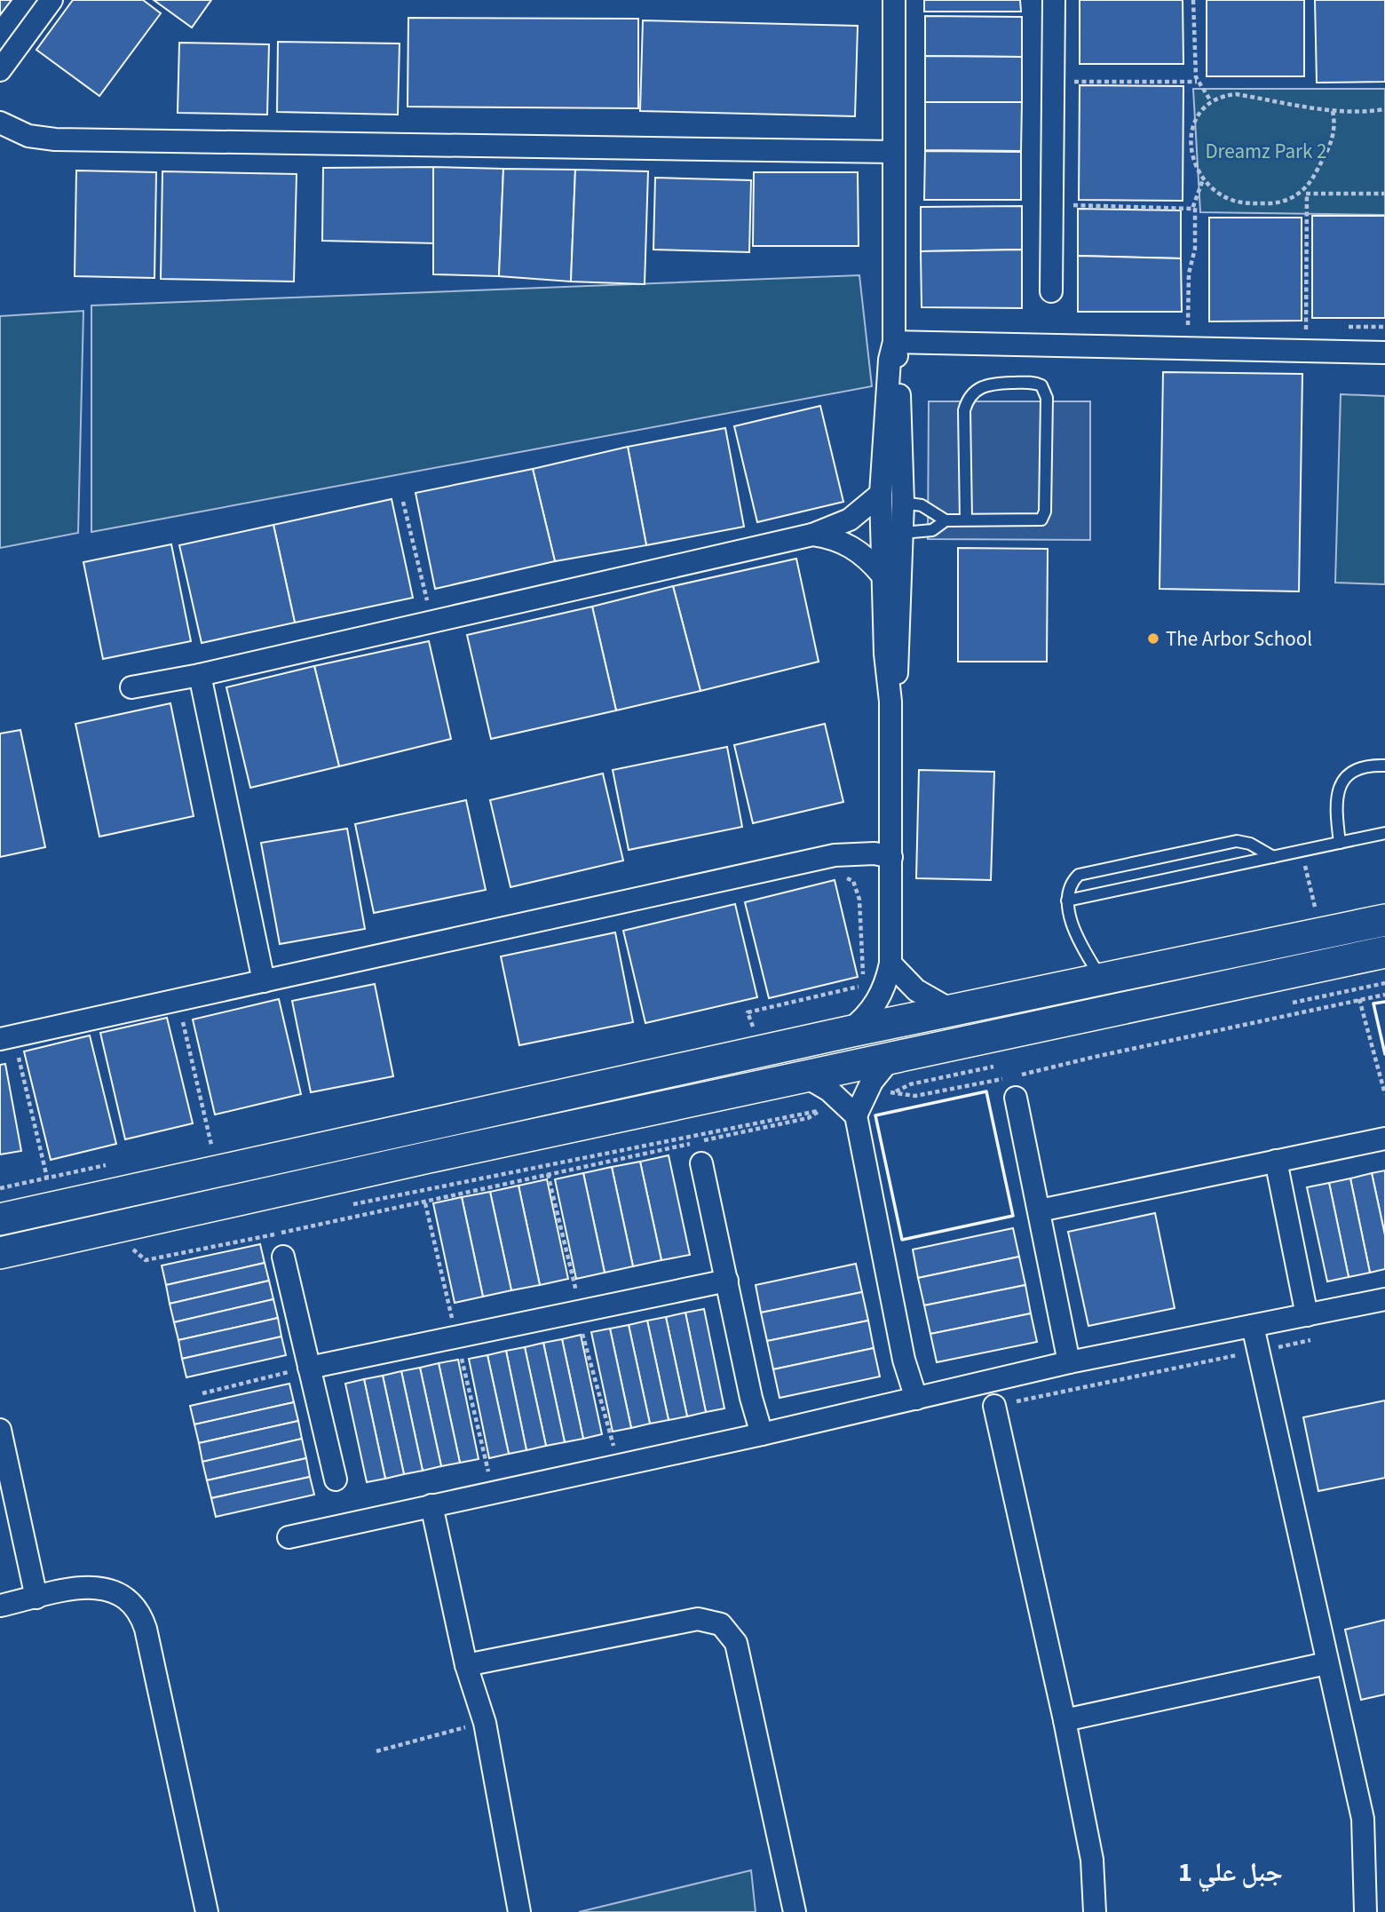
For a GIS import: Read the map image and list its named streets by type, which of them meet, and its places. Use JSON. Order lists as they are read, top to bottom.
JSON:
{
  "districts": ["جبل علي 1"],
  "parks": ["Dreamz Park 2"],
  "places": ["The Arbor School"]
}
